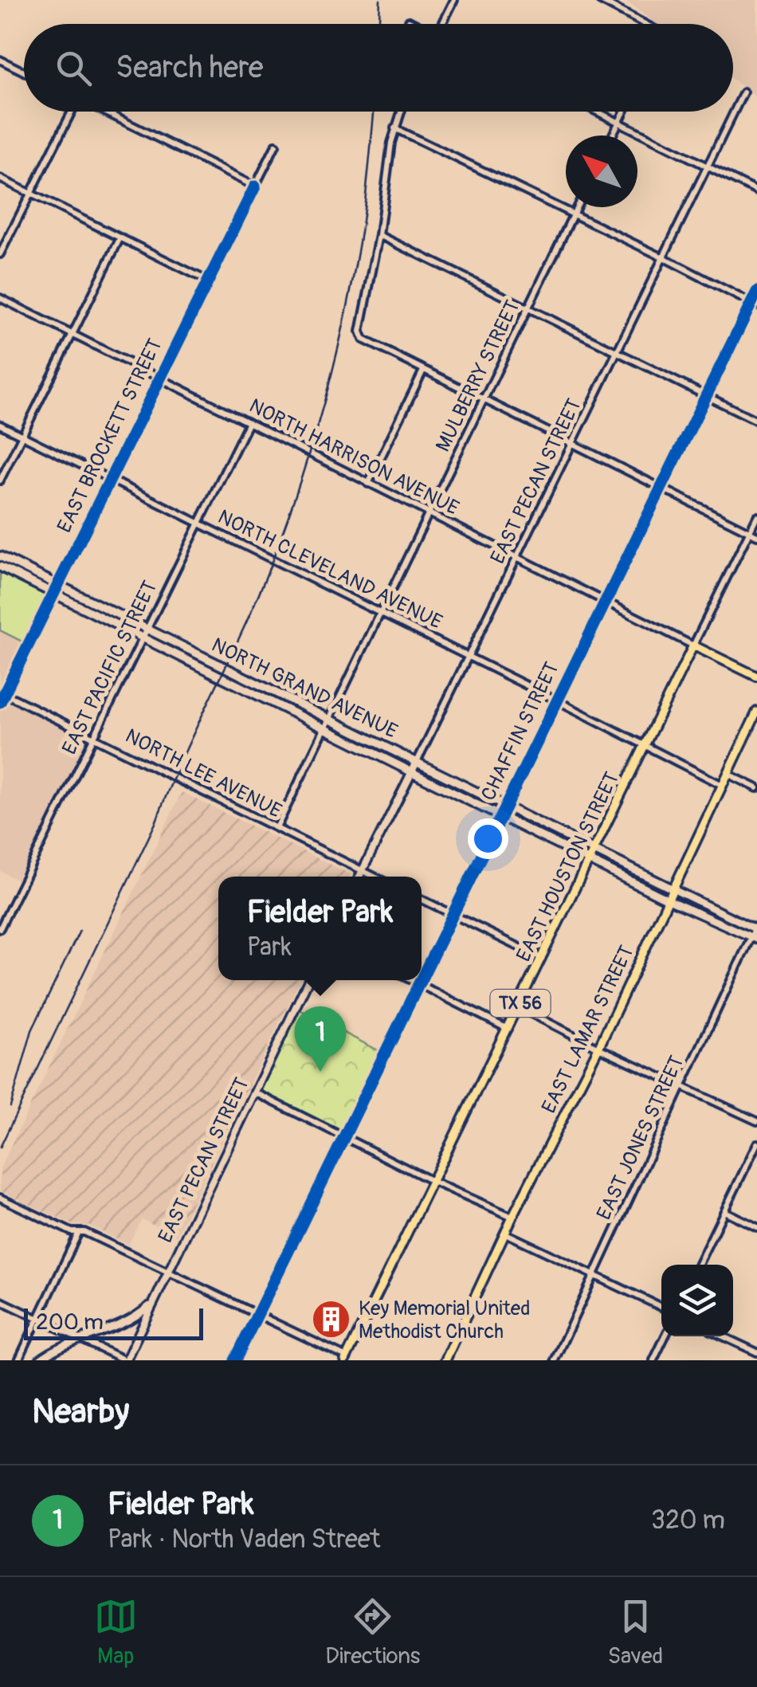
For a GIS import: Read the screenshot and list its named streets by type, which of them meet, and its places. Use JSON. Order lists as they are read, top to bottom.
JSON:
{
  "streets": {
    "main road": [
      "NORTH GRAND AVENUE",
      "EAST HOUSTON STREET",
      "TX 56",
      "EAST LAMAR STREET"
    ],
    "street": [
      "MULBERRY STREET",
      "EAST BROCKETT STREET",
      "NORTH HARRISON AVENUE",
      "EAST PECAN STREET",
      "NORTH CLEVELAND AVENUE",
      "EAST PACIFIC STREET",
      "CHAFFIN STREET",
      "NORTH LEE AVENUE",
      "EAST JONES STREET"
    ]
  },
  "crossings": [
    ["MULBERRY STREET", "NORTH HARRISON AVENUE"],
    ["MULBERRY STREET", "NORTH CLEVELAND AVENUE"],
    ["MULBERRY STREET", "NORTH GRAND AVENUE"],
    ["MULBERRY STREET", "NORTH LEE AVENUE"],
    ["EAST BROCKETT STREET", "NORTH HARRISON AVENUE"],
    ["EAST BROCKETT STREET", "NORTH CLEVELAND AVENUE"],
    ["EAST BROCKETT STREET", "NORTH GRAND AVENUE"],
    ["EAST BROCKETT STREET", "NORTH LEE AVENUE"],
    ["NORTH HARRISON AVENUE", "EAST PECAN STREET"],
    ["NORTH HARRISON AVENUE", "EAST PACIFIC STREET"],
    ["NORTH HARRISON AVENUE", "CHAFFIN STREET"],
    ["NORTH HARRISON AVENUE", "EAST HOUSTON STREET"],
    ["EAST PECAN STREET", "NORTH CLEVELAND AVENUE"],
    ["EAST PECAN STREET", "NORTH GRAND AVENUE"],
    ["EAST PECAN STREET", "NORTH LEE AVENUE"],
    ["NORTH CLEVELAND AVENUE", "EAST PACIFIC STREET"],
    ["NORTH CLEVELAND AVENUE", "CHAFFIN STREET"],
    ["NORTH CLEVELAND AVENUE", "EAST HOUSTON STREET"],
    ["NORTH CLEVELAND AVENUE", "EAST LAMAR STREET"],
    ["EAST PACIFIC STREET", "NORTH GRAND AVENUE"],
    ["EAST PACIFIC STREET", "NORTH LEE AVENUE"],
    ["NORTH GRAND AVENUE", "CHAFFIN STREET"],
    ["NORTH GRAND AVENUE", "EAST HOUSTON STREET"],
    ["NORTH GRAND AVENUE", "EAST LAMAR STREET"]
  ],
  "places": {
    "building": ["Key Memorial United Methodist Church"]
  },
  "scale_bar": "200 m",
  "north": "top left",
  "page": {
    "search": "Search here",
    "popup": ["Fielder Park", "Park"],
    "pins": "1",
    "scale": "200 m",
    "heading": "Nearby",
    "list": [
      {
        "mark": "1",
        "name": "Fielder Park",
        "note": "Park · North Vaden Street",
        "value": "320 m"
      }
    ],
    "nav": ["Map", "Directions", "Saved"]
  }
}
